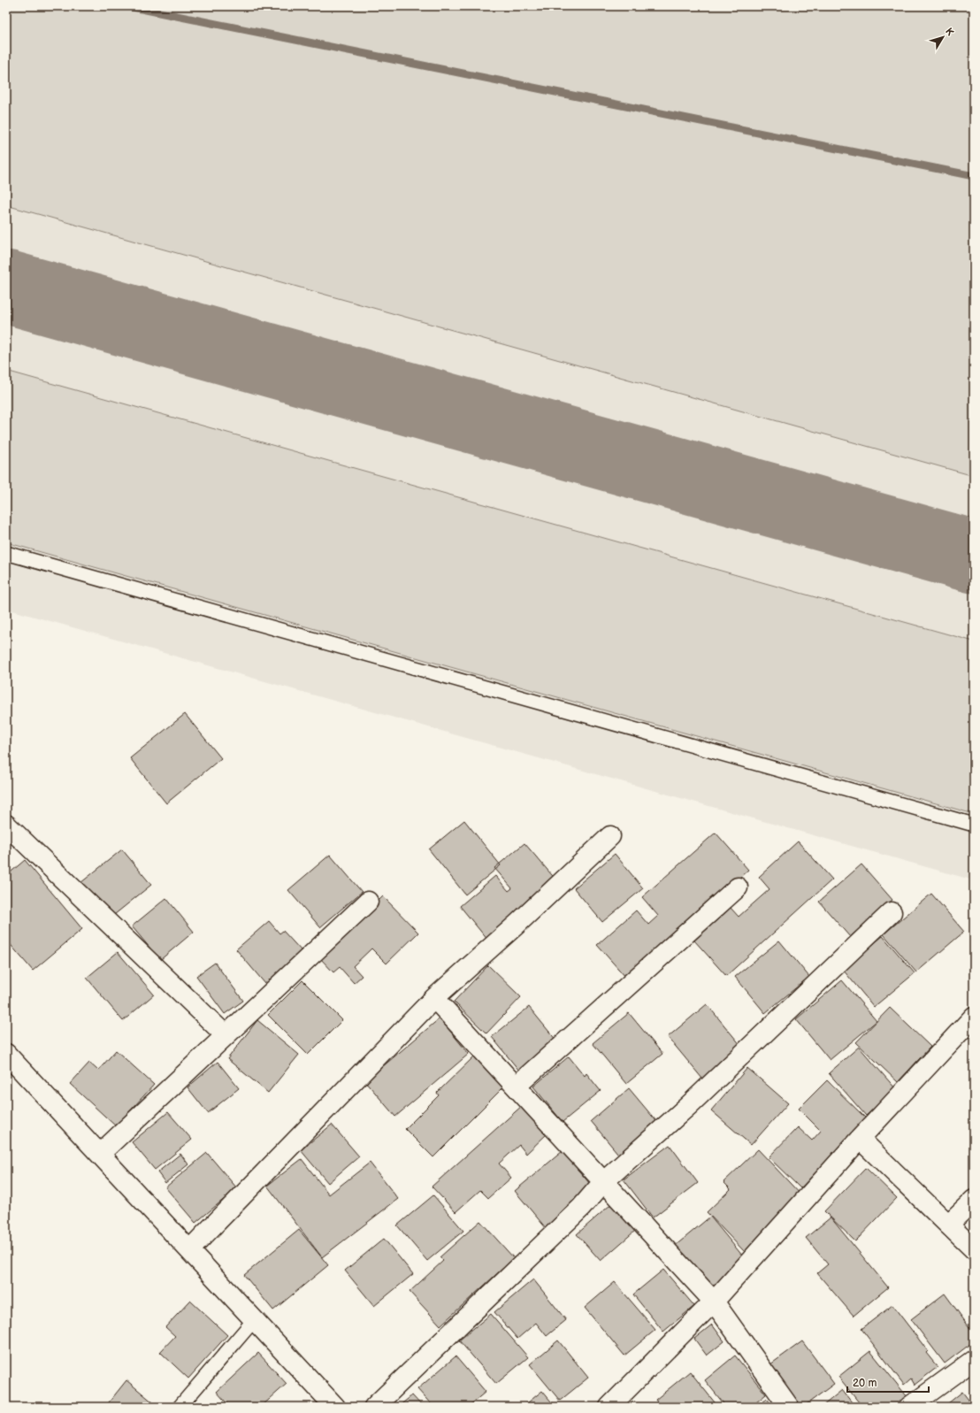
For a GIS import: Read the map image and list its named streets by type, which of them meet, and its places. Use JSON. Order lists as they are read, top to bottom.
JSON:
{
  "scale_bar": "20 m",
  "north": "top right"
}
